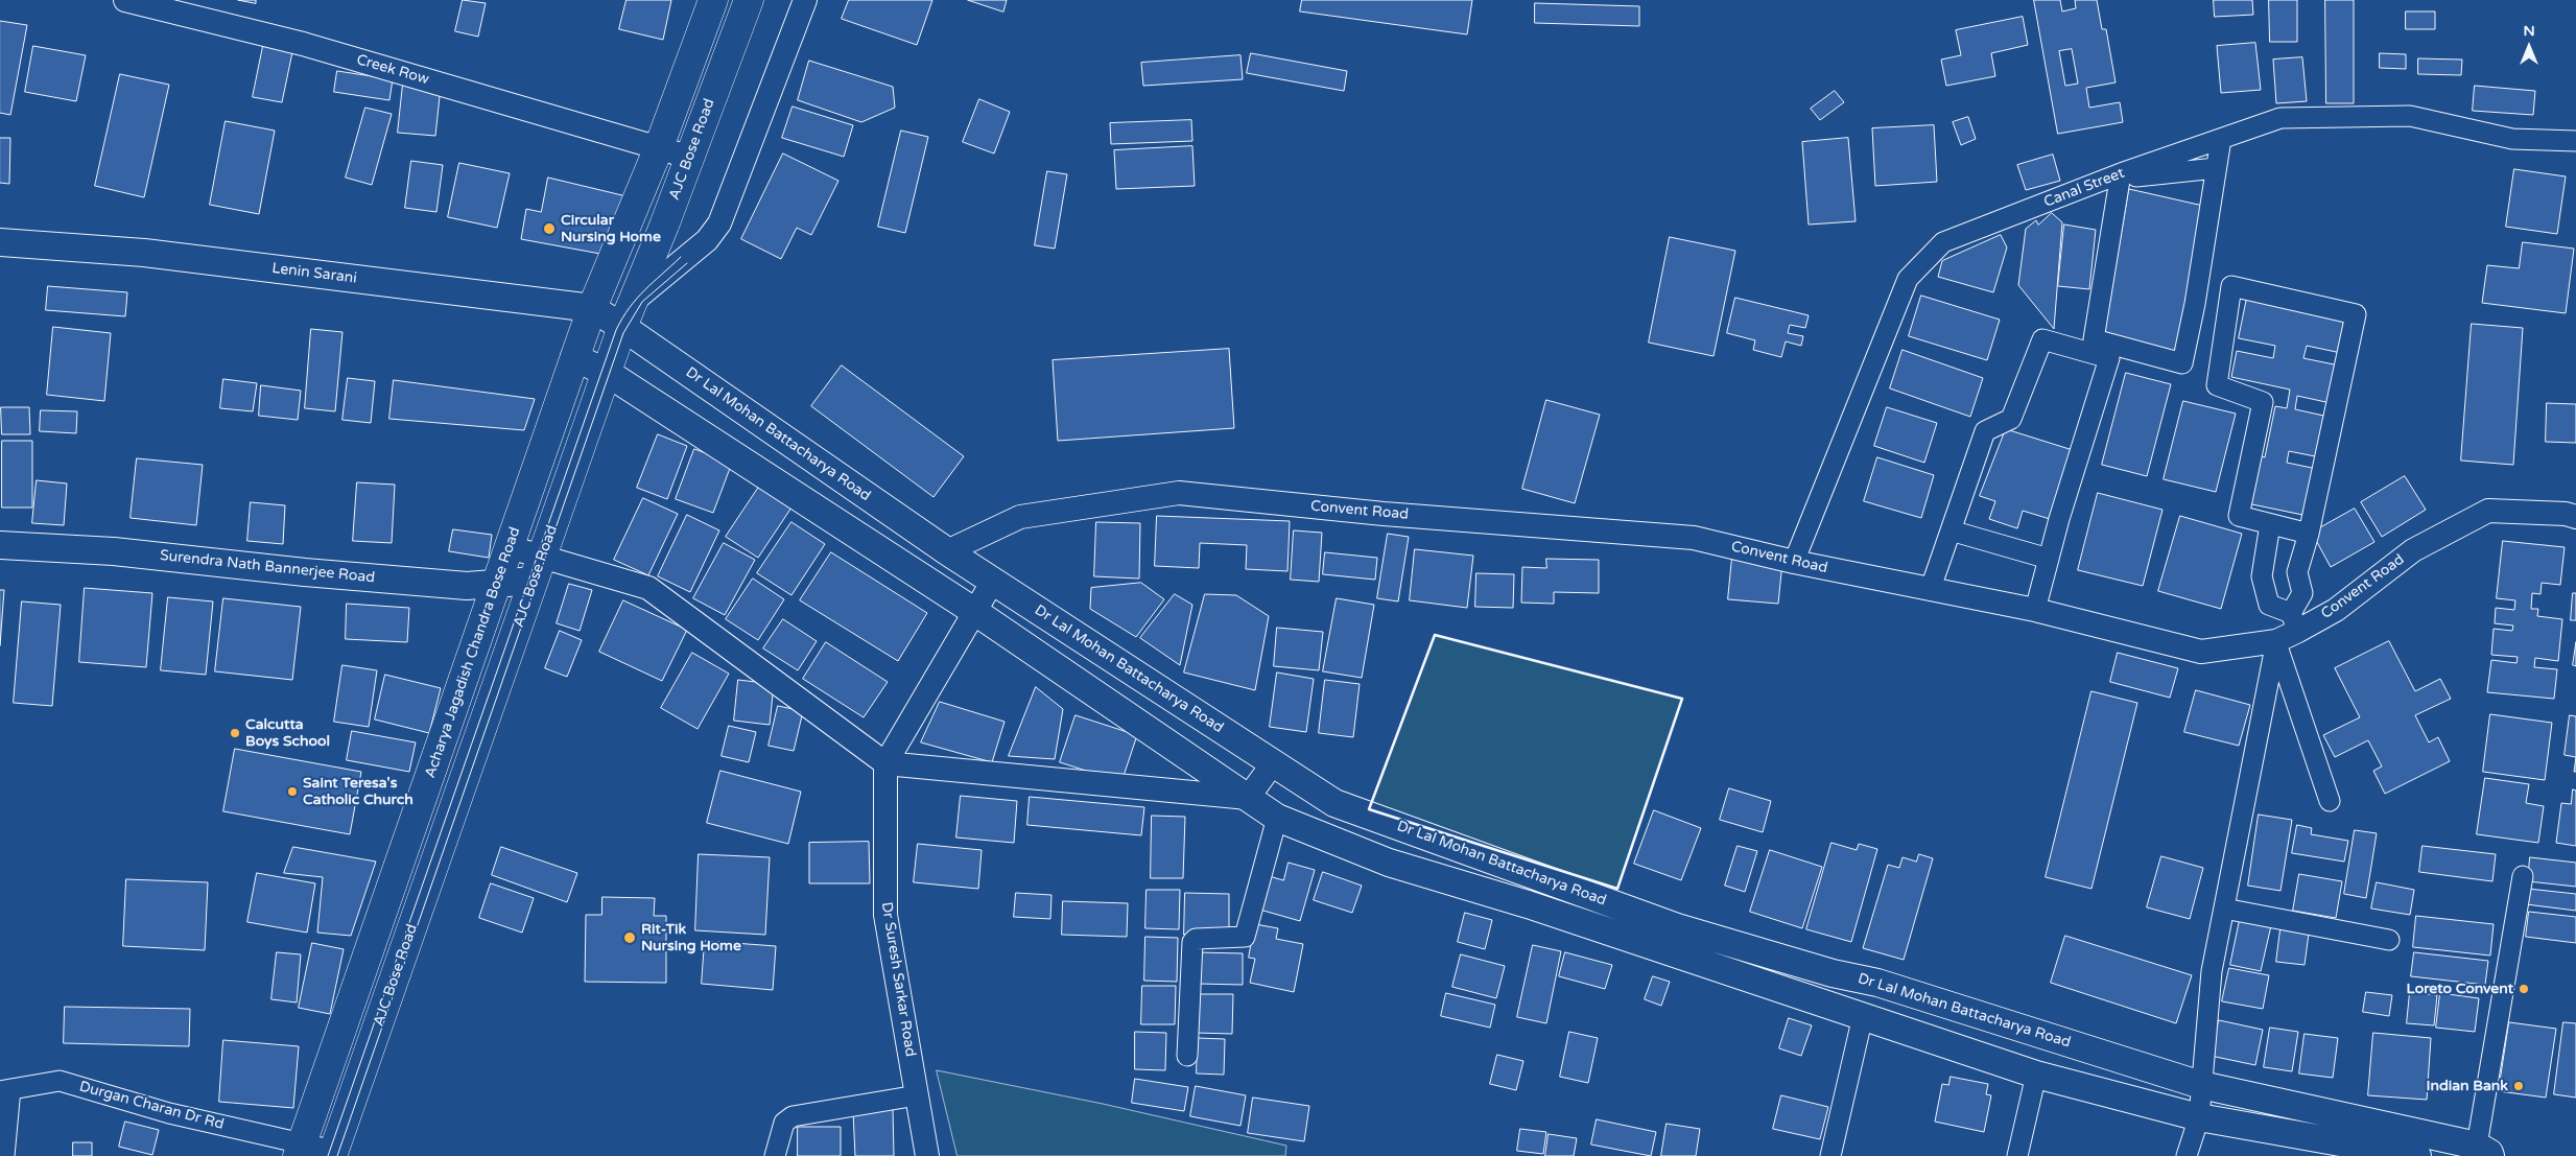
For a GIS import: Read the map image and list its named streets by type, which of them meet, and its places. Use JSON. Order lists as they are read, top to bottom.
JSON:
{
  "streets": {
    "main road": [
      "AJC Bose Road",
      "Lenin Sarani",
      "Dr Lal Mohan Battacharya Road",
      "Surendra Nath Bannerjee Road",
      "Acharya Jagadish Chandra Bose Road"
    ],
    "street": [
      "Creek Row",
      "Canal Street",
      "Convent Road",
      "Dr Suresh Sarkar Road",
      "Durgan Charan Dr Rd"
    ]
  },
  "crossings": [
    ["Creek Row", "Acharya Jagadish Chandra Bose Road"],
    ["AJC Bose Road", "Lenin Sarani"],
    ["AJC Bose Road", "Dr Lal Mohan Battacharya Road"],
    ["AJC Bose Road", "Surendra Nath Bannerjee Road"],
    ["AJC Bose Road", "Durgan Charan Dr Rd"],
    ["Canal Street", "Convent Road"],
    ["Lenin Sarani", "Dr Lal Mohan Battacharya Road"],
    ["Lenin Sarani", "Acharya Jagadish Chandra Bose Road"],
    ["Dr Lal Mohan Battacharya Road", "Convent Road"],
    ["Surendra Nath Bannerjee Road", "Acharya Jagadish Chandra Bose Road"],
    ["Acharya Jagadish Chandra Bose Road", "Durgan Charan Dr Rd"]
  ],
  "places": [
    "Circular Nursing Home",
    "Calcutta Boys School",
    "Saint Teresa's Catholic Church",
    "Rit-Tik Nursing Home",
    "Loreto Convent",
    "Indian Bank"
  ],
  "north": "top"
}
